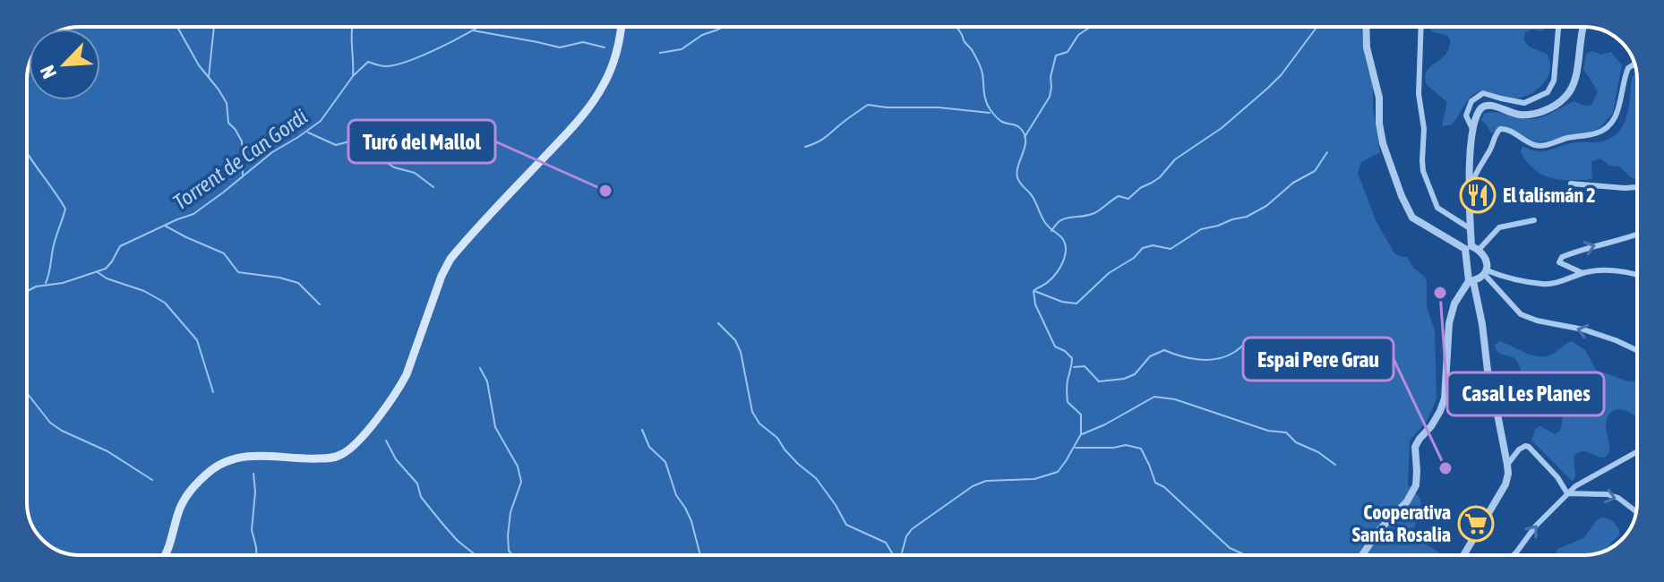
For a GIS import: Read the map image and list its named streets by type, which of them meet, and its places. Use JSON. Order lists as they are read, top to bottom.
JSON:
{
  "water": ["Torrent de Can Gordi"],
  "places": {
    "other": ["Turó del Mallol", "Casal Les Planes", "Espai Pere Grau"],
    "restaurant": ["El talismán 2"],
    "supermarket": ["Cooperativa Santa Rosalia"]
  },
  "north": "bottom left"
}
